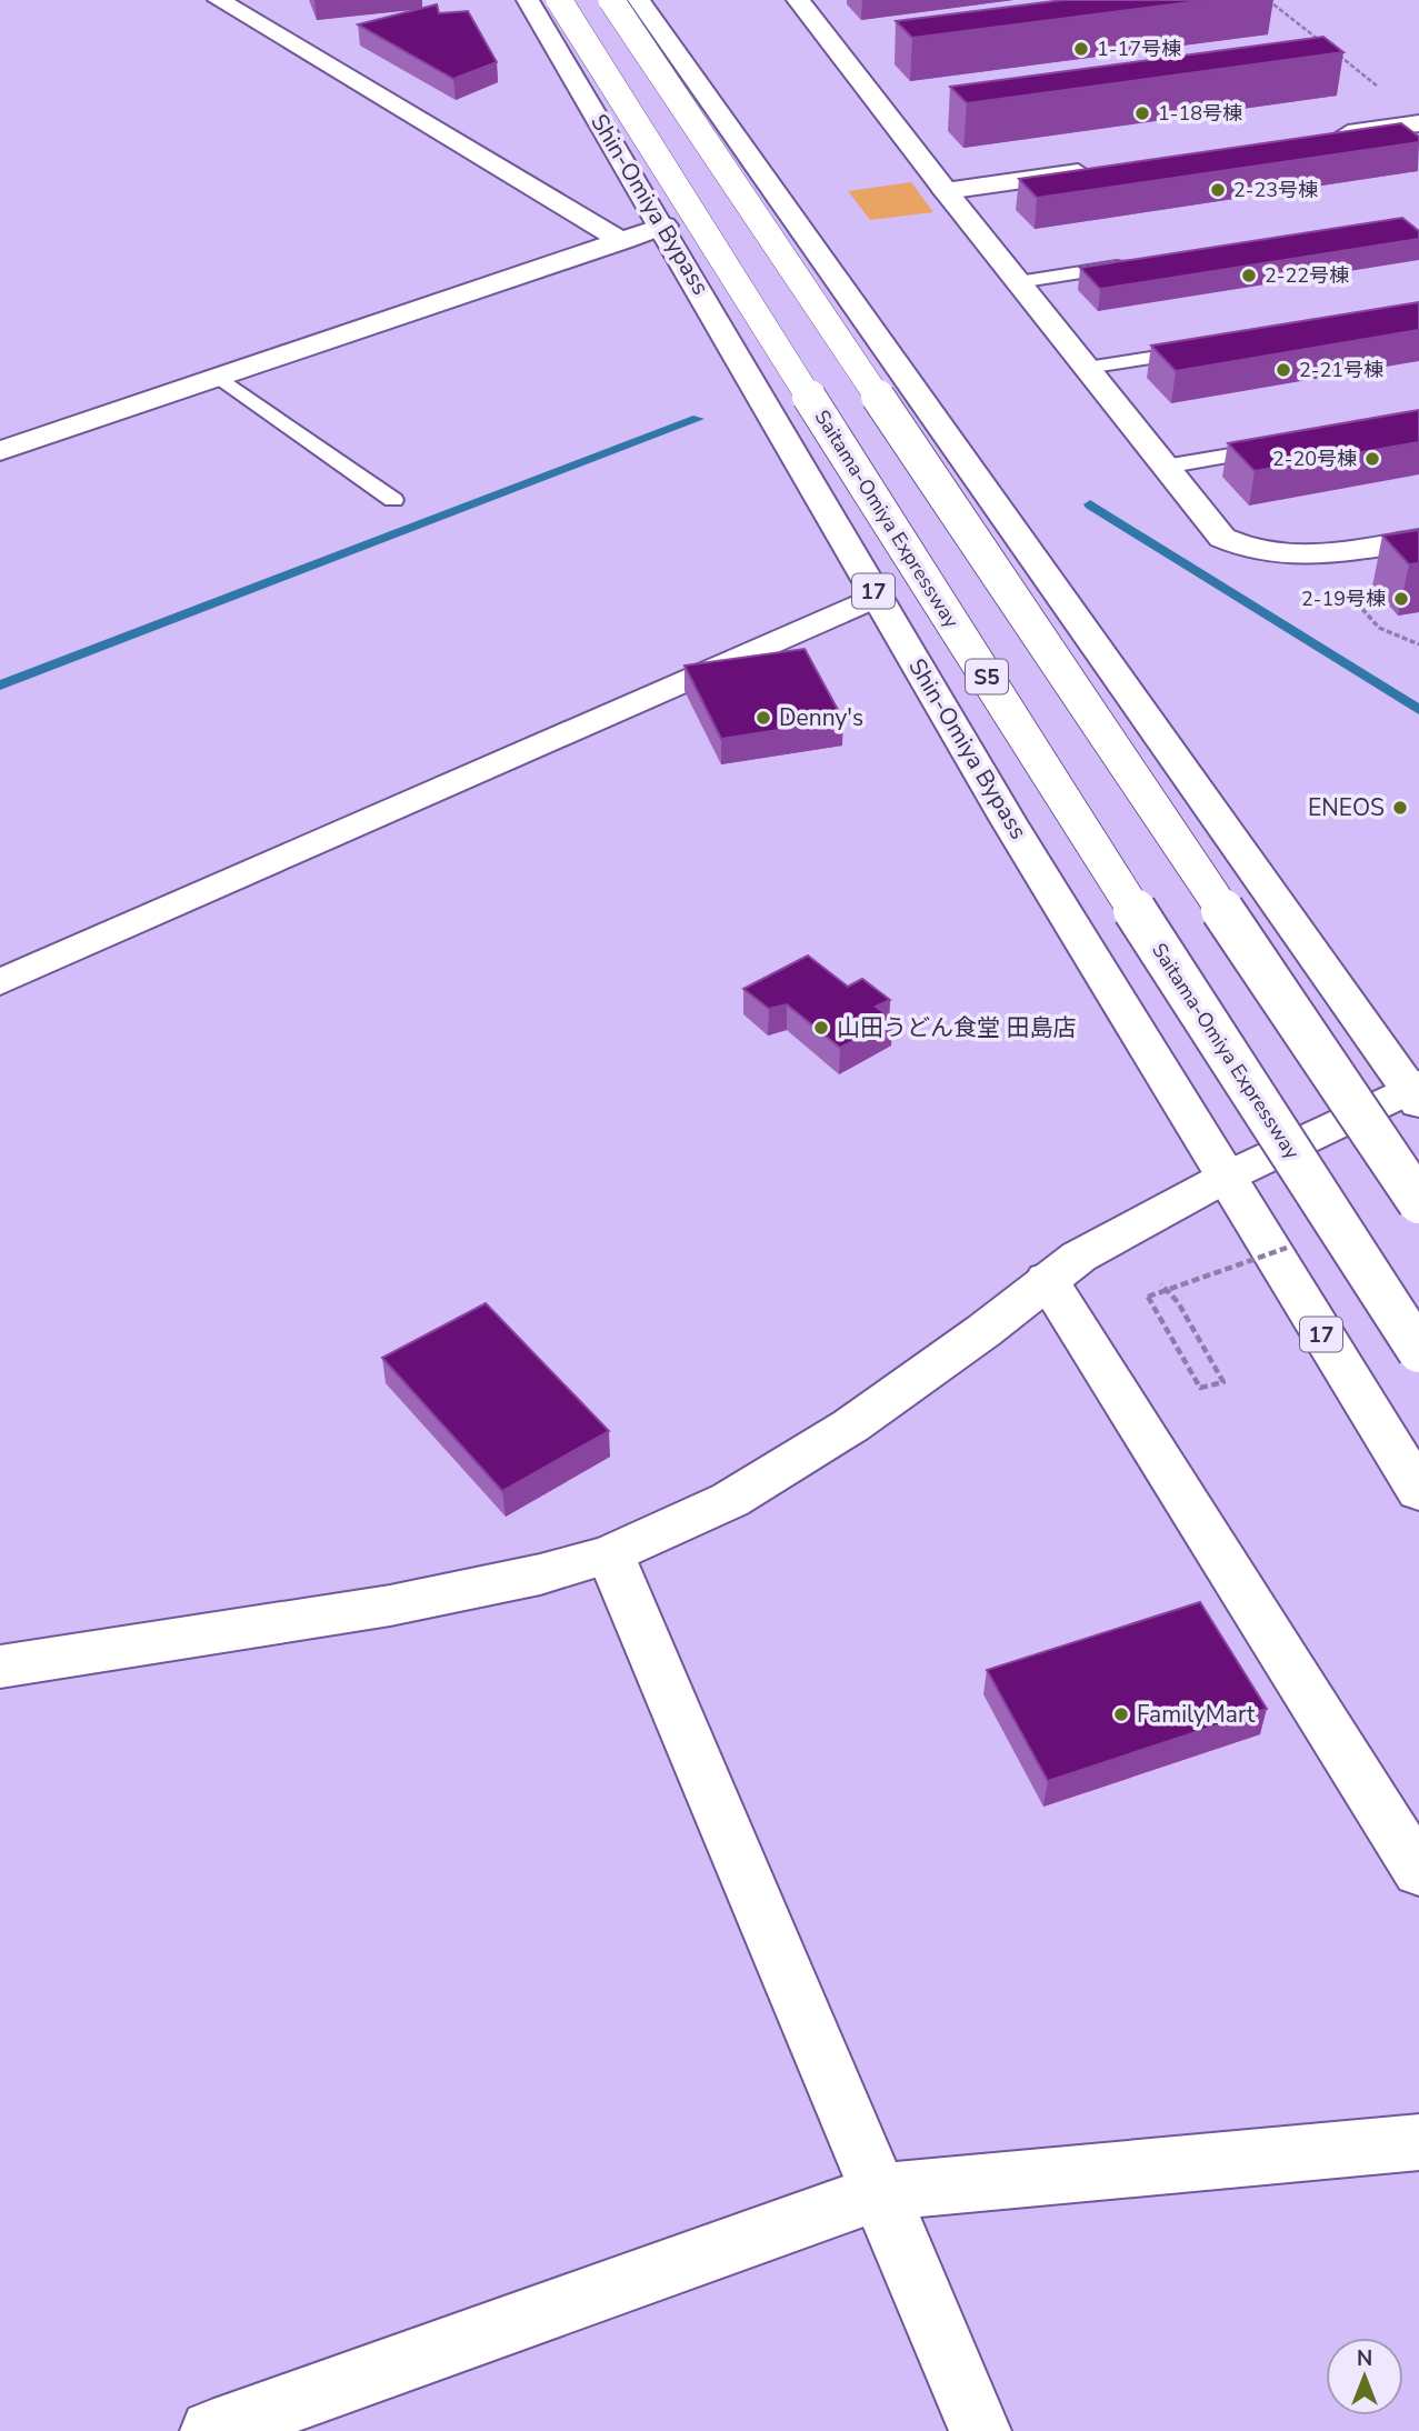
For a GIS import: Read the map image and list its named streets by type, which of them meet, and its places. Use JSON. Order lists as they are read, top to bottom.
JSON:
{
  "streets": {
    "main road": [
      "Shin-Omiya Bypass",
      "Saitama-Omiya Expressway",
      "17",
      "S5"
    ]
  },
  "places": [
    "1-17号棟",
    "1-18号棟",
    "2-23号棟",
    "2-22号棟",
    "2-21号棟",
    "2-20号棟",
    "2-19号棟",
    "Denny's",
    "ENEOS",
    "山田うどん食堂 田島店",
    "FamilyMart"
  ],
  "north": "top"
}
